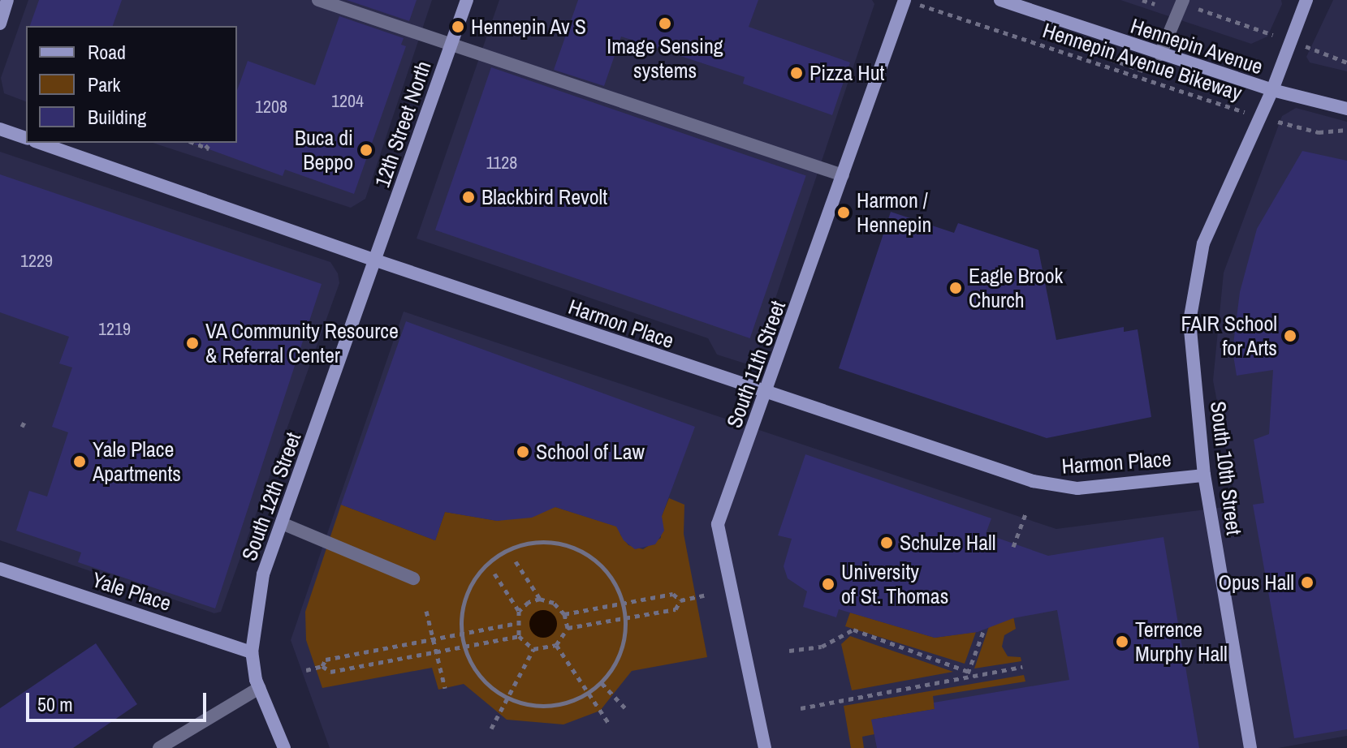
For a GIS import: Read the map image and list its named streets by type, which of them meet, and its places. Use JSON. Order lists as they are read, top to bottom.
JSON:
{
  "streets": {
    "street": [
      "Hennepin Avenue",
      "12th Street North",
      "Harmon Place",
      "South 11th Street",
      "South 10th Street",
      "South 12th Street",
      "Yale Place"
    ],
    "path": ["Hennepin Avenue Bikeway"]
  },
  "crossings": [
    ["Hennepin Avenue", "South 10th Street"],
    ["Hennepin Avenue Bikeway", "South 10th Street"],
    ["12th Street North", "Harmon Place"],
    ["12th Street North", "South 12th Street"],
    ["Harmon Place", "South 11th Street"],
    ["Harmon Place", "South 10th Street"],
    ["Harmon Place", "South 12th Street"],
    ["South 12th Street", "Yale Place"]
  ],
  "places": [
    "Image Sensing systems",
    "Hennepin Av S",
    "Pizza Hut",
    "Buca di Beppo",
    "Blackbird Revolt",
    "Harmon / Hennepin",
    "Eagle Brook Church",
    "FAIR School for Arts",
    "VA Community Resource & Referral Center",
    "School of Law",
    "Yale Place Apartments",
    "Schulze Hall",
    "Opus Hall",
    "University of St. Thomas",
    "Terrence Murphy Hall"
  ],
  "house_numbers": [
    "1204",
    "1208",
    "1128",
    "1229",
    "1219"
  ],
  "legend": ["Road", "Park", "Building"],
  "scale_bar": "50 m"
}
